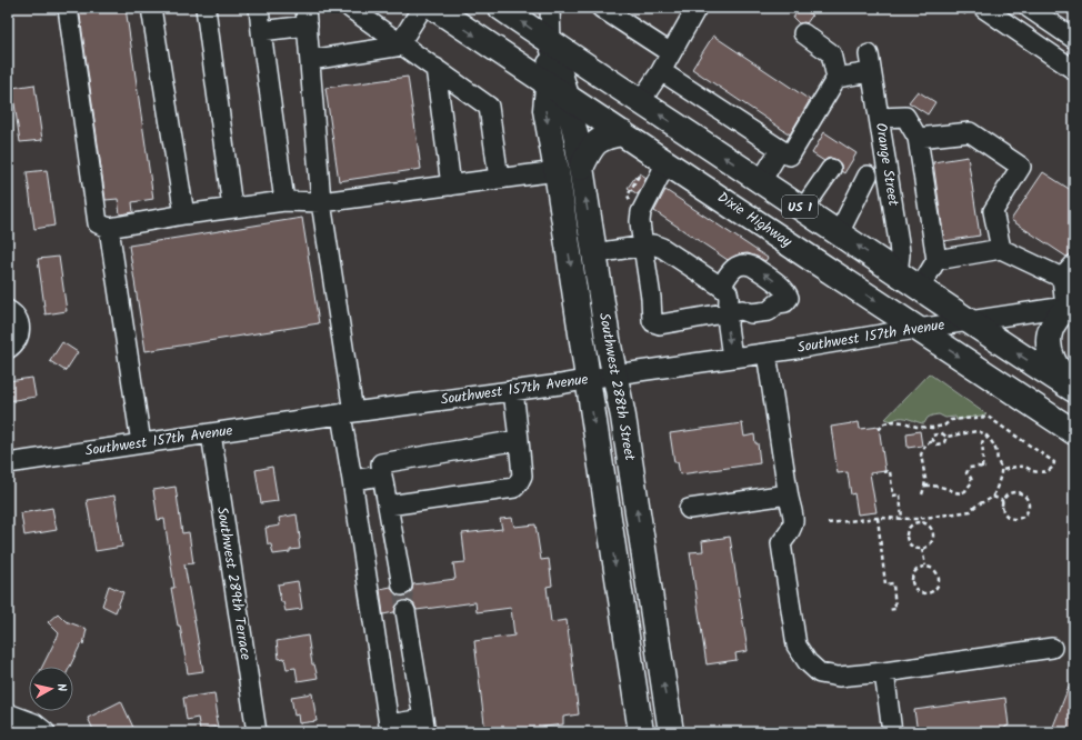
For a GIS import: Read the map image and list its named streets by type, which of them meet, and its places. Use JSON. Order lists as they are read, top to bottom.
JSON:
{
  "streets": {
    "main road": ["US 1", "Dixie Highway", "Southwest 288th Street"],
    "street": ["Orange Street", "Southwest 157th Avenue", "Southwest 289th Terrace"]
  },
  "crossings": [
    ["Orange Street", "US 1"],
    ["US 1", "Southwest 157th Avenue"],
    ["US 1", "Southwest 288th Street"],
    ["Dixie Highway", "Southwest 157th Avenue"],
    ["Dixie Highway", "Southwest 288th Street"],
    ["Southwest 157th Avenue", "Southwest 288th Street"],
    ["Southwest 157th Avenue", "Southwest 289th Terrace"]
  ],
  "north": "right"
}
